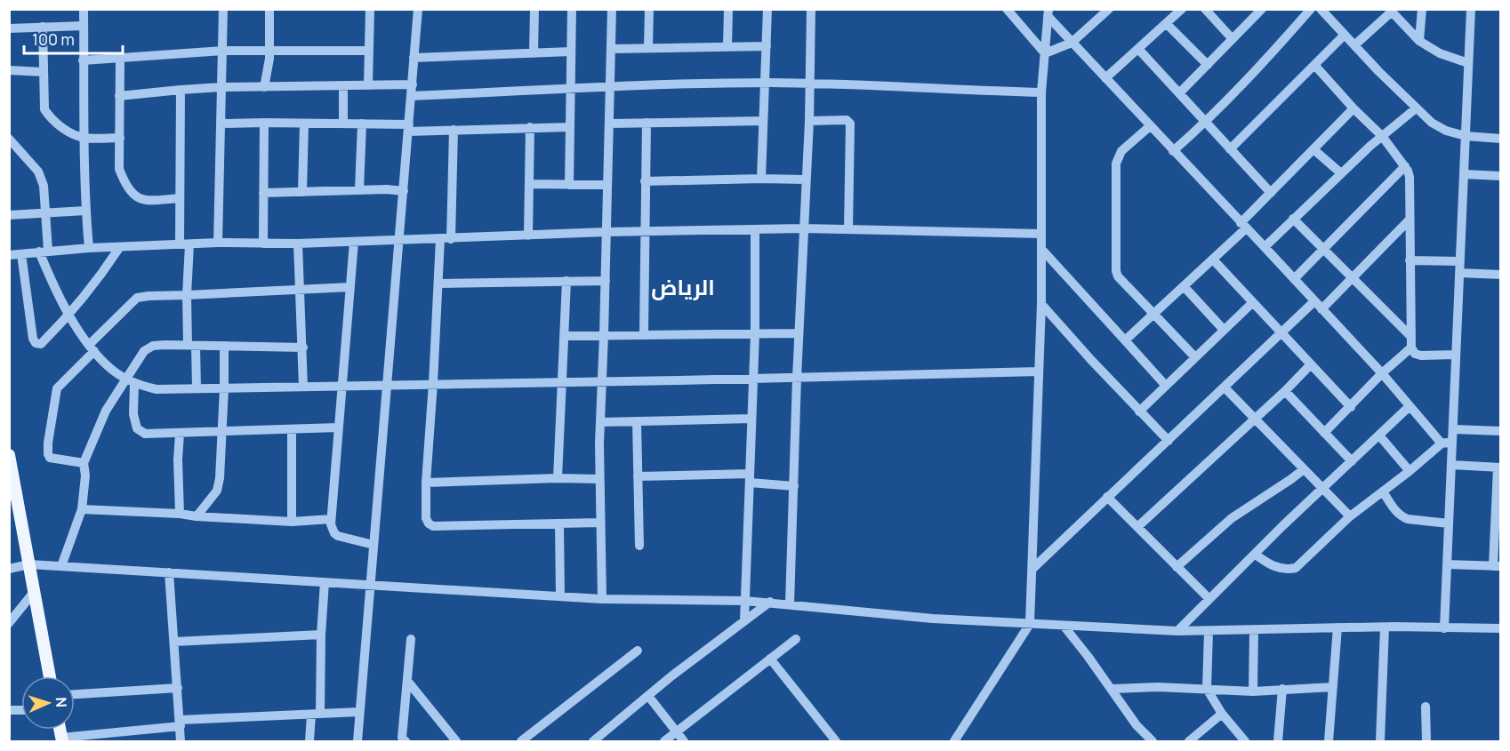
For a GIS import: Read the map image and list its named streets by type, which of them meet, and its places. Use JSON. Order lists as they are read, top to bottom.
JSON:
{
  "districts": ["الرياض"],
  "scale_bar": "100 m",
  "north": "right"
}
